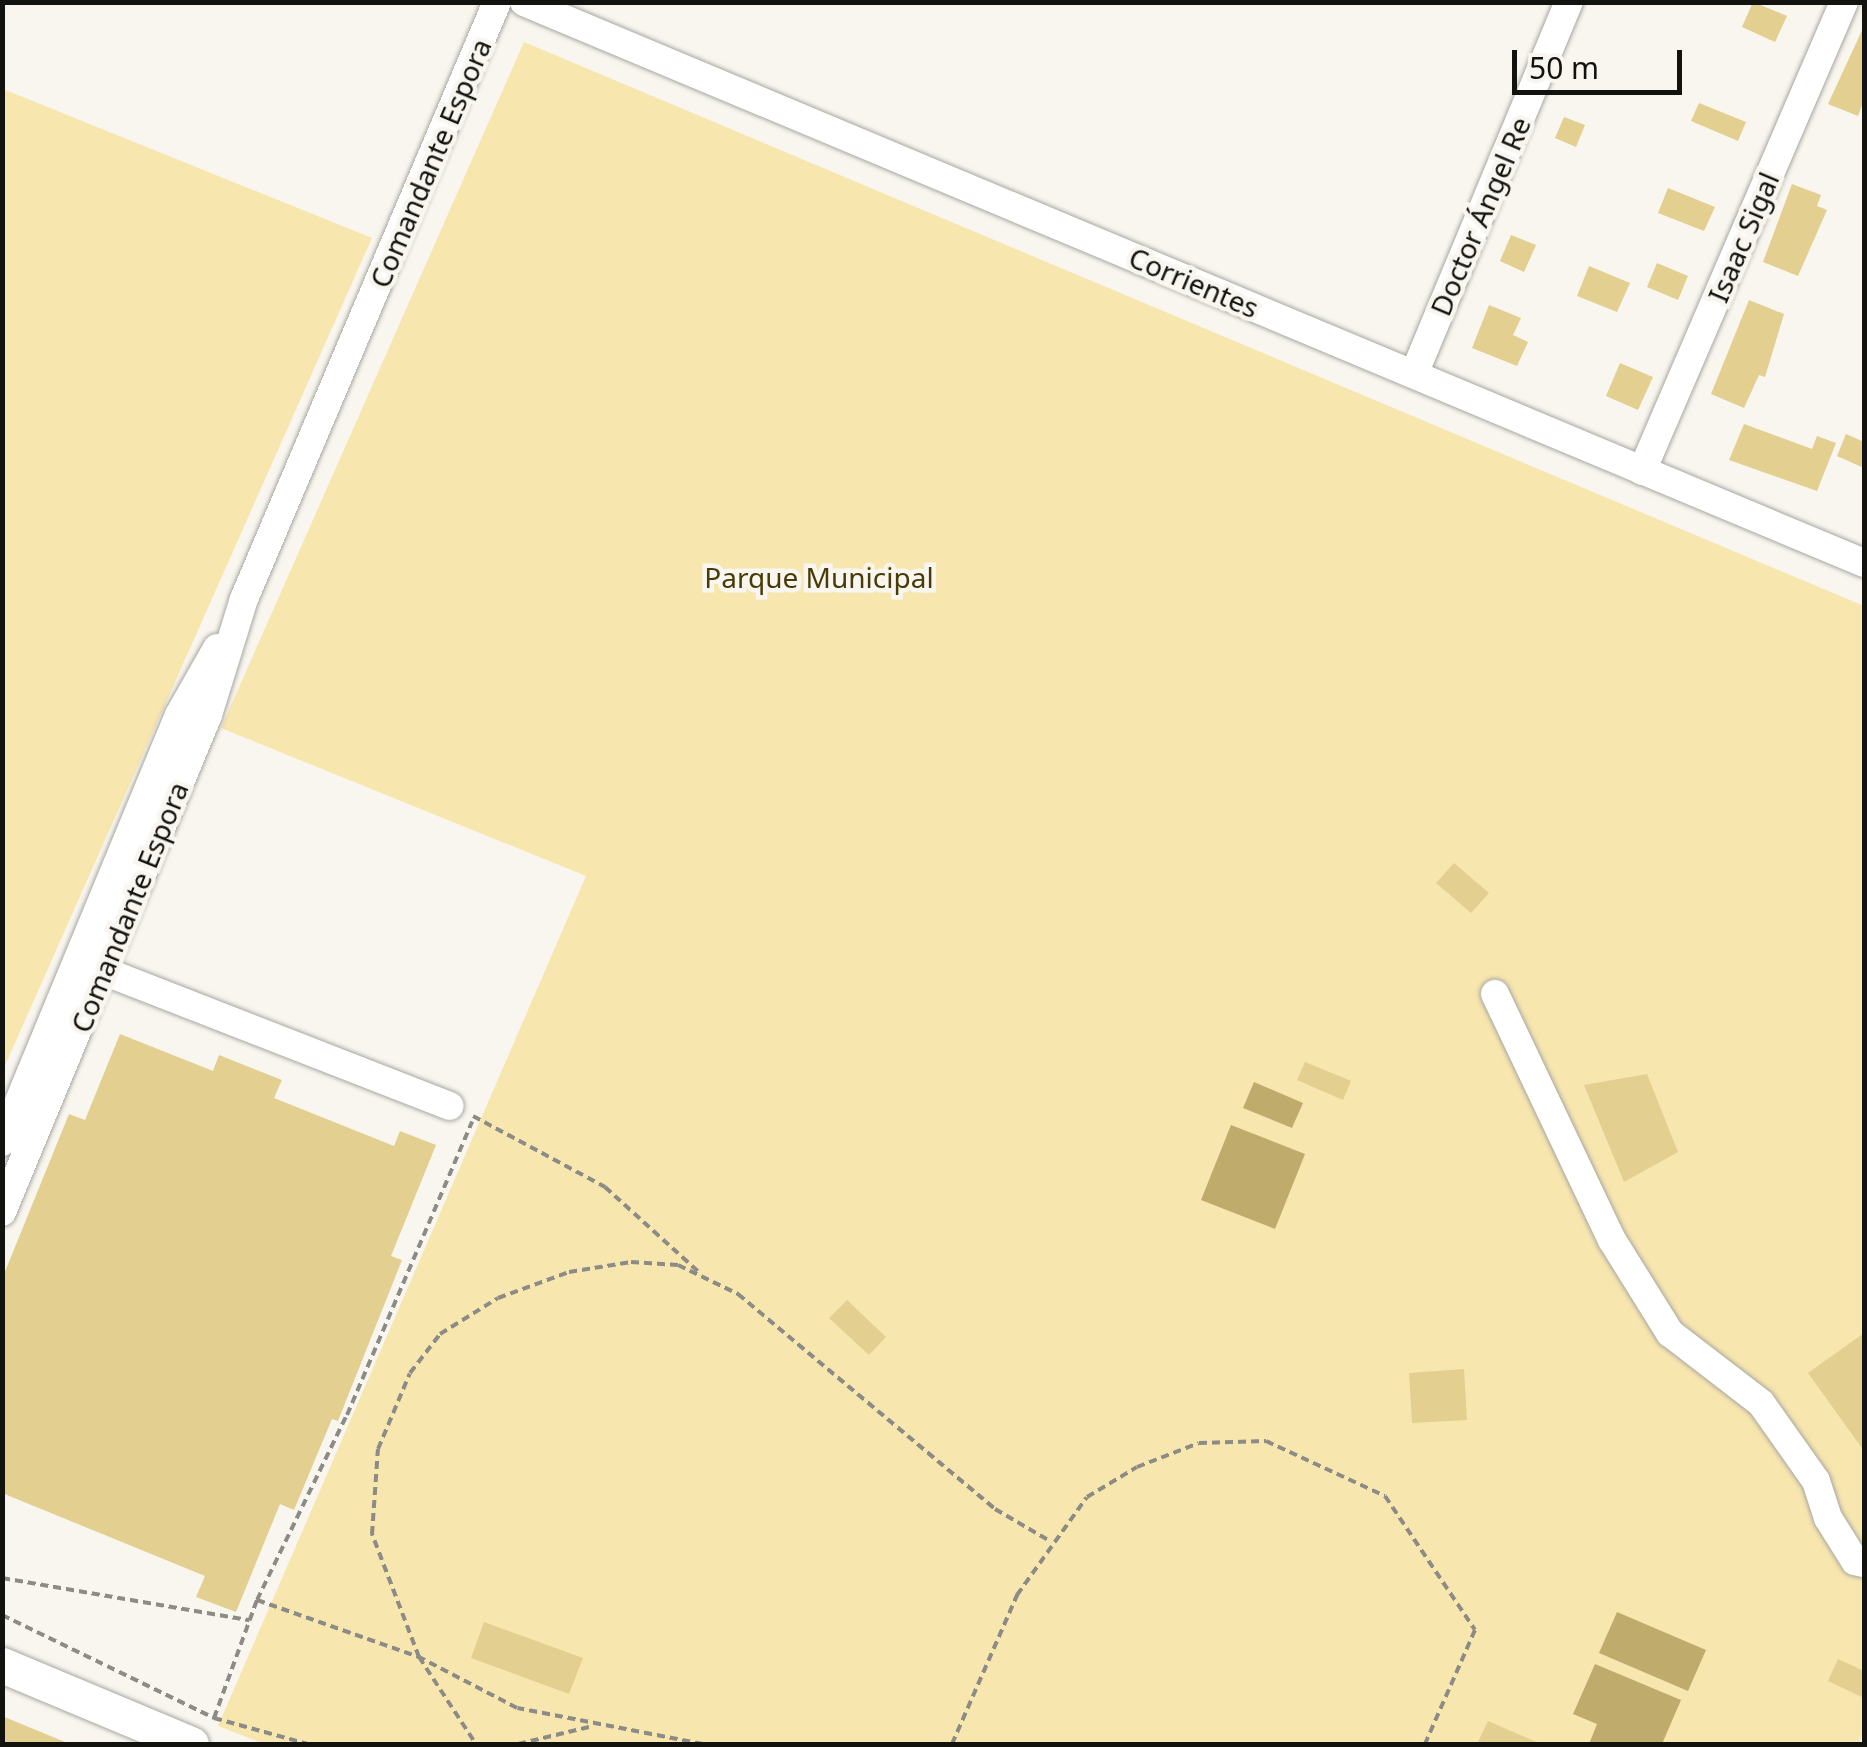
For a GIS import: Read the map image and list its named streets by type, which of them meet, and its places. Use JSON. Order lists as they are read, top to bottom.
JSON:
{
  "streets": {
    "street": [
      "Comandante Espora",
      "Doctor Ángel Re",
      "Isaac Sigal",
      "Corrientes"
    ]
  },
  "crossings": [
    ["Doctor Ángel Re", "Corrientes"],
    ["Isaac Sigal", "Corrientes"]
  ],
  "parks": ["Parque Municipal"],
  "scale_bar": "50 m"
}
